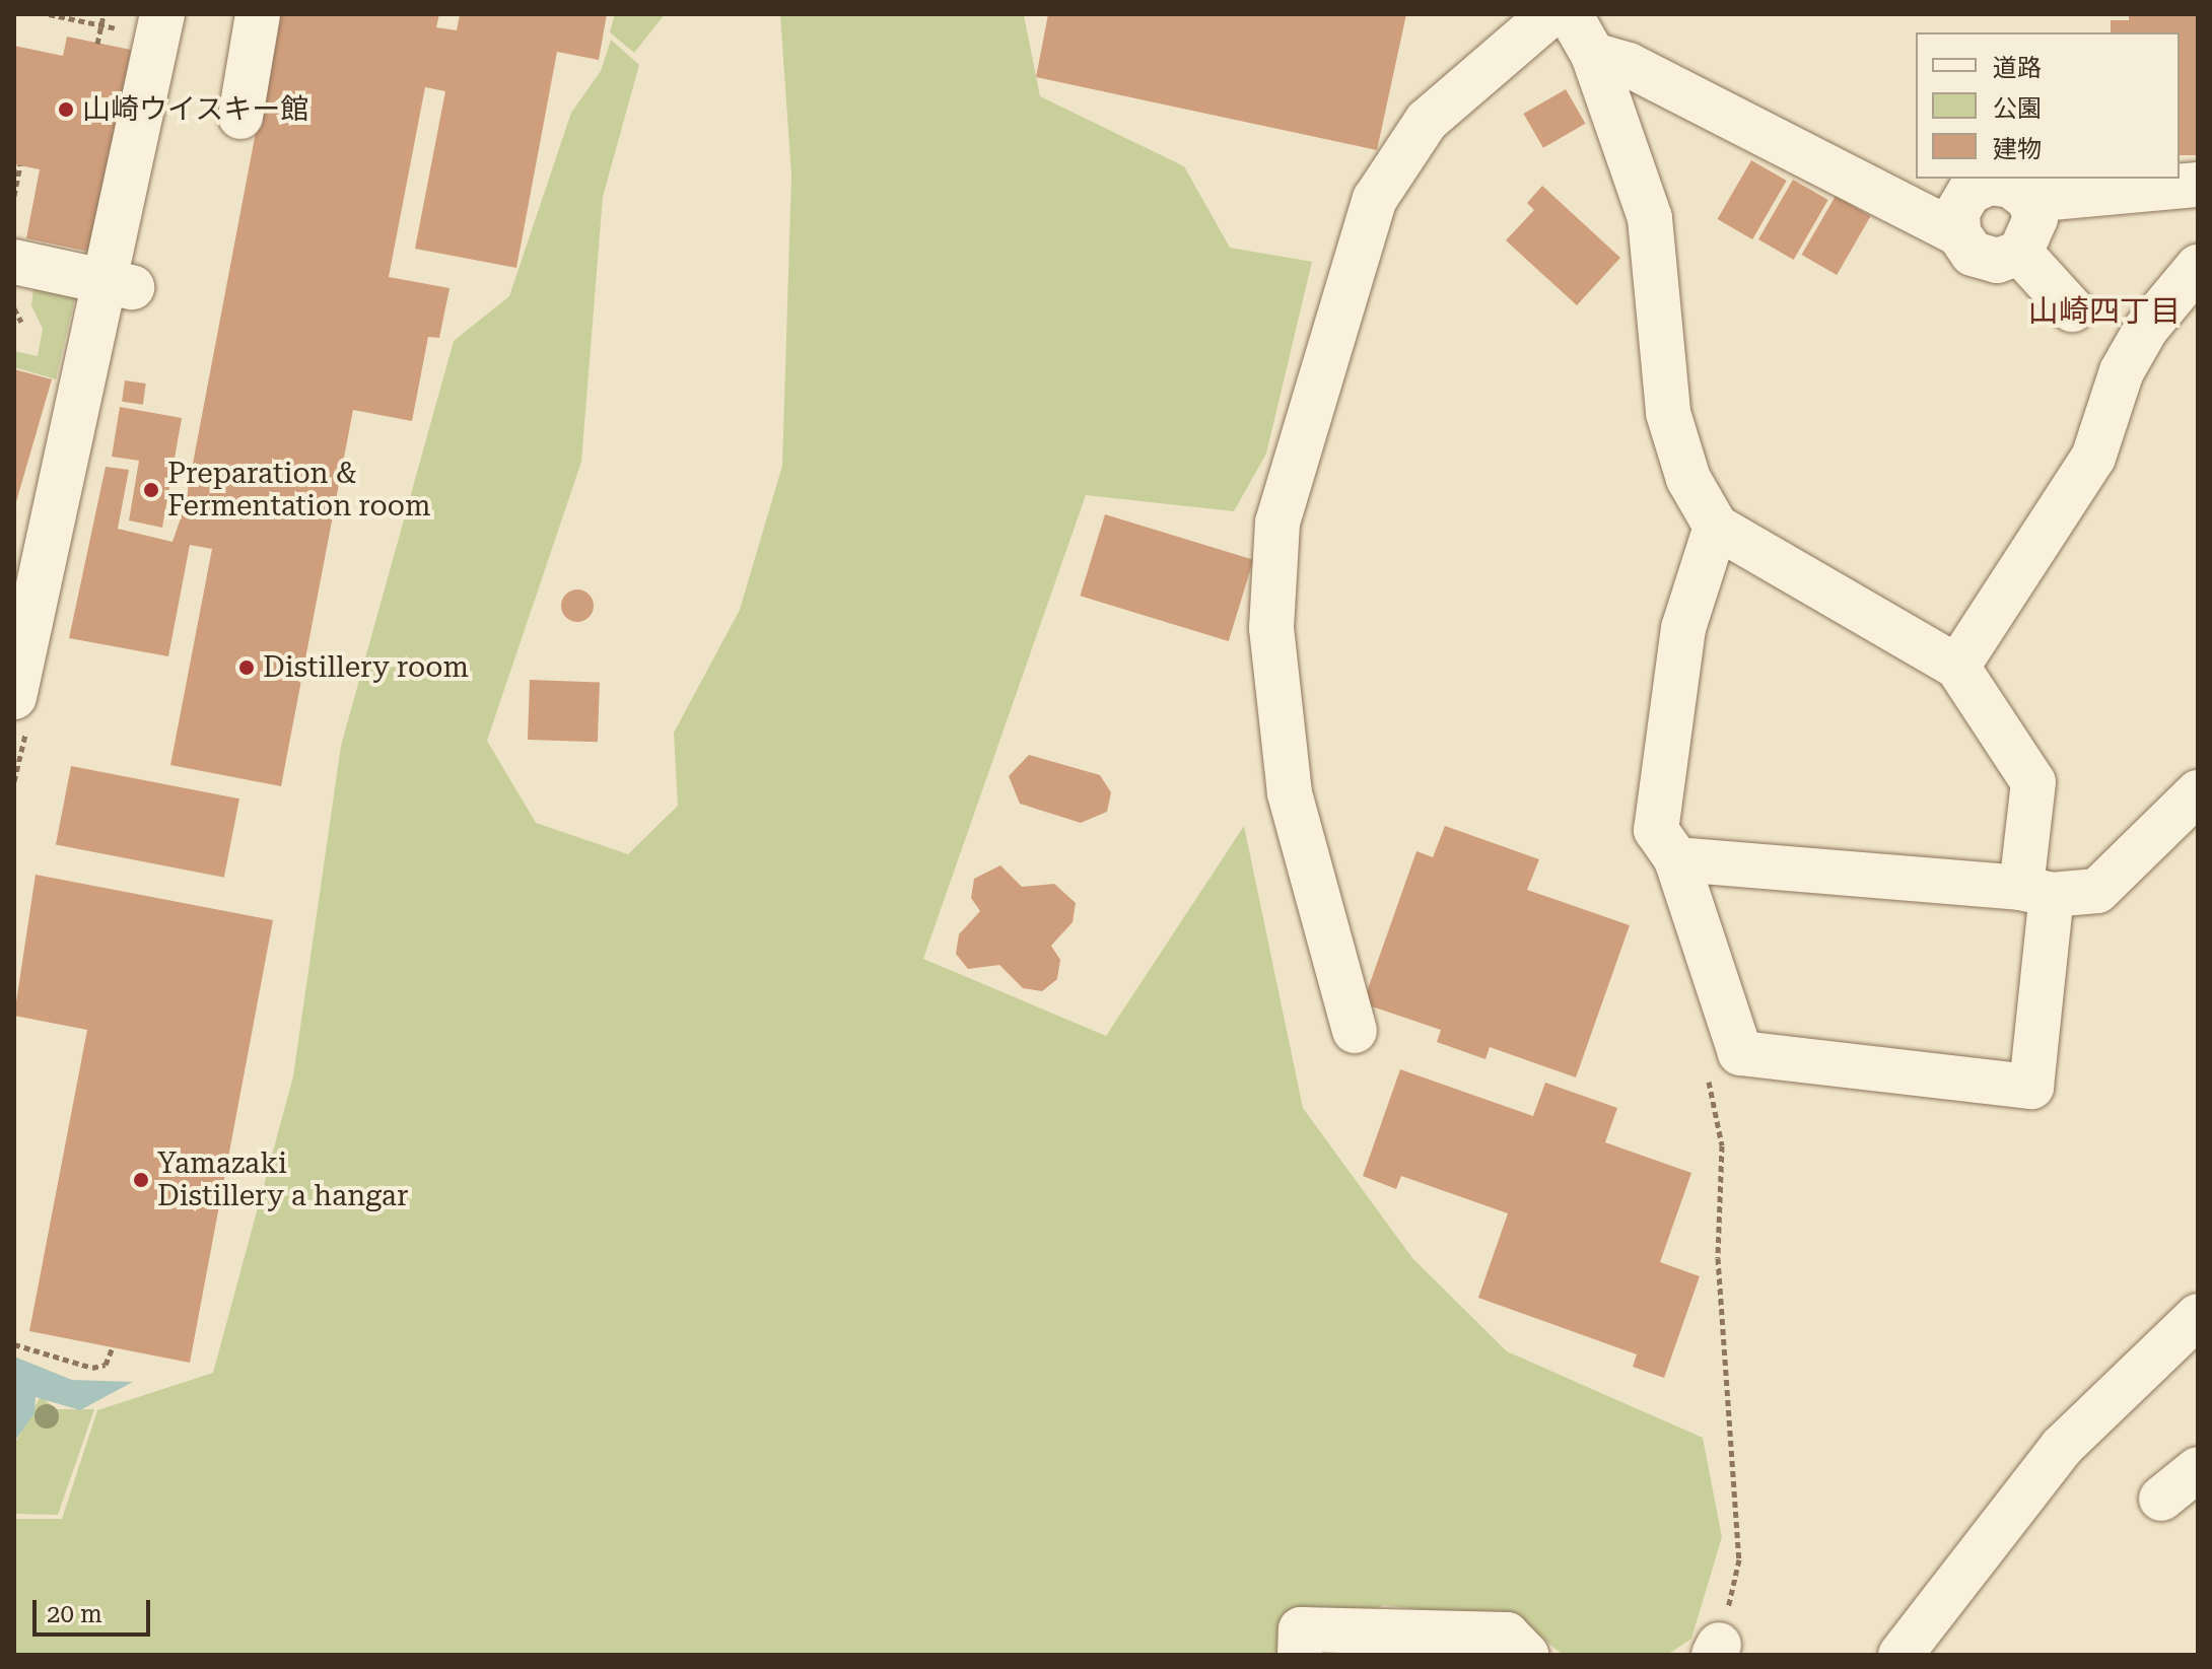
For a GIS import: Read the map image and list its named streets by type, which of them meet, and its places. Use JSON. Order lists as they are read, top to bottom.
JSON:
{
  "districts": ["山崎四丁目"],
  "places": [
    "山崎ウイスキー館",
    "Preparation & Fermentation room",
    "Distillery room",
    "Yamazaki Distillery a hangar"
  ],
  "legend": ["道路", "公園", "建物"],
  "scale_bar": "20 m"
}
